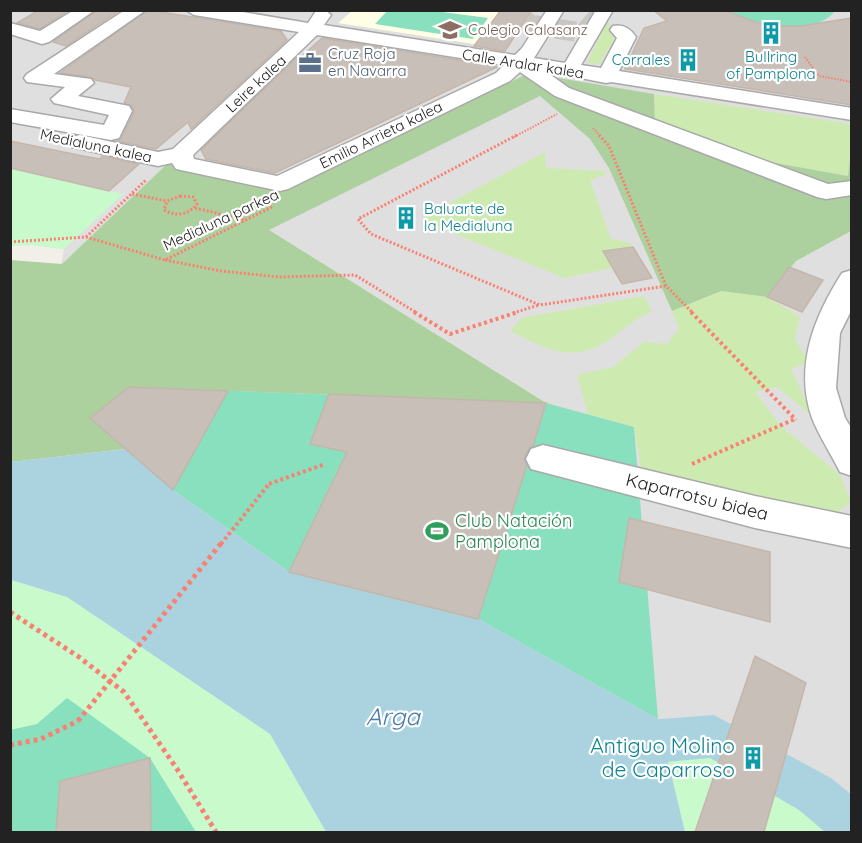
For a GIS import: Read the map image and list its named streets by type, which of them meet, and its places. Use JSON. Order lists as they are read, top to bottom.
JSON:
{
  "streets": {
    "street": [
      "Calle Aralar kalea",
      "Leire kalea",
      "Emilio Arrieta kalea",
      "Medialuna kalea",
      "Kaparrotsu bidea"
    ],
    "path": ["Medialuna parkea"]
  },
  "crossings": [
    ["Calle Aralar kalea", "Leire kalea"],
    ["Calle Aralar kalea", "Emilio Arrieta kalea"],
    ["Leire kalea", "Emilio Arrieta kalea"],
    ["Leire kalea", "Medialuna kalea"],
    ["Emilio Arrieta kalea", "Medialuna kalea"]
  ],
  "water": ["Arga"],
  "places": {
    "school or university": ["Colegio Calasanz"],
    "building": [
      "Bullring of Pamplona",
      "Corrales",
      "Baluarte de la Medialuna",
      "Antiguo Molino de Caparroso"
    ],
    "office": ["Cruz Roja en Navarra"],
    "sports": ["Club Natación Pamplona"]
  }
}
